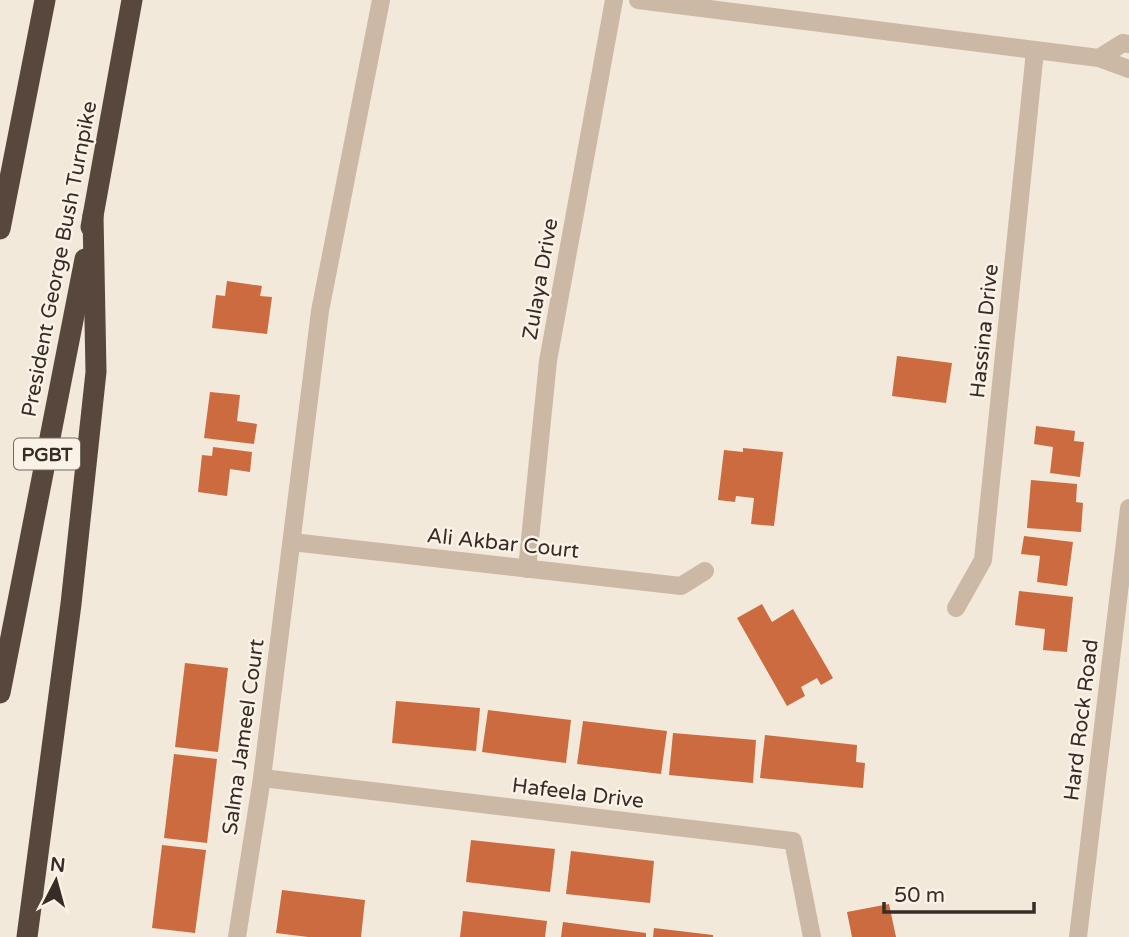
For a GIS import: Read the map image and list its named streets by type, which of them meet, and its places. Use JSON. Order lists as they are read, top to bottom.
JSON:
{
  "streets": {
    "highway": ["President George Bush Turnpike", "PGBT"],
    "street": [
      "Zulaya Drive",
      "Hassina Drive",
      "Ali Akbar Court",
      "Hard Rock Road",
      "Salma Jameel Court",
      "Hafeela Drive"
    ]
  },
  "crossings": [
    ["Zulaya Drive", "Ali Akbar Court"],
    ["Ali Akbar Court", "Salma Jameel Court"],
    ["Salma Jameel Court", "Hafeela Drive"]
  ],
  "scale_bar": "50 m",
  "north": "top"
}
